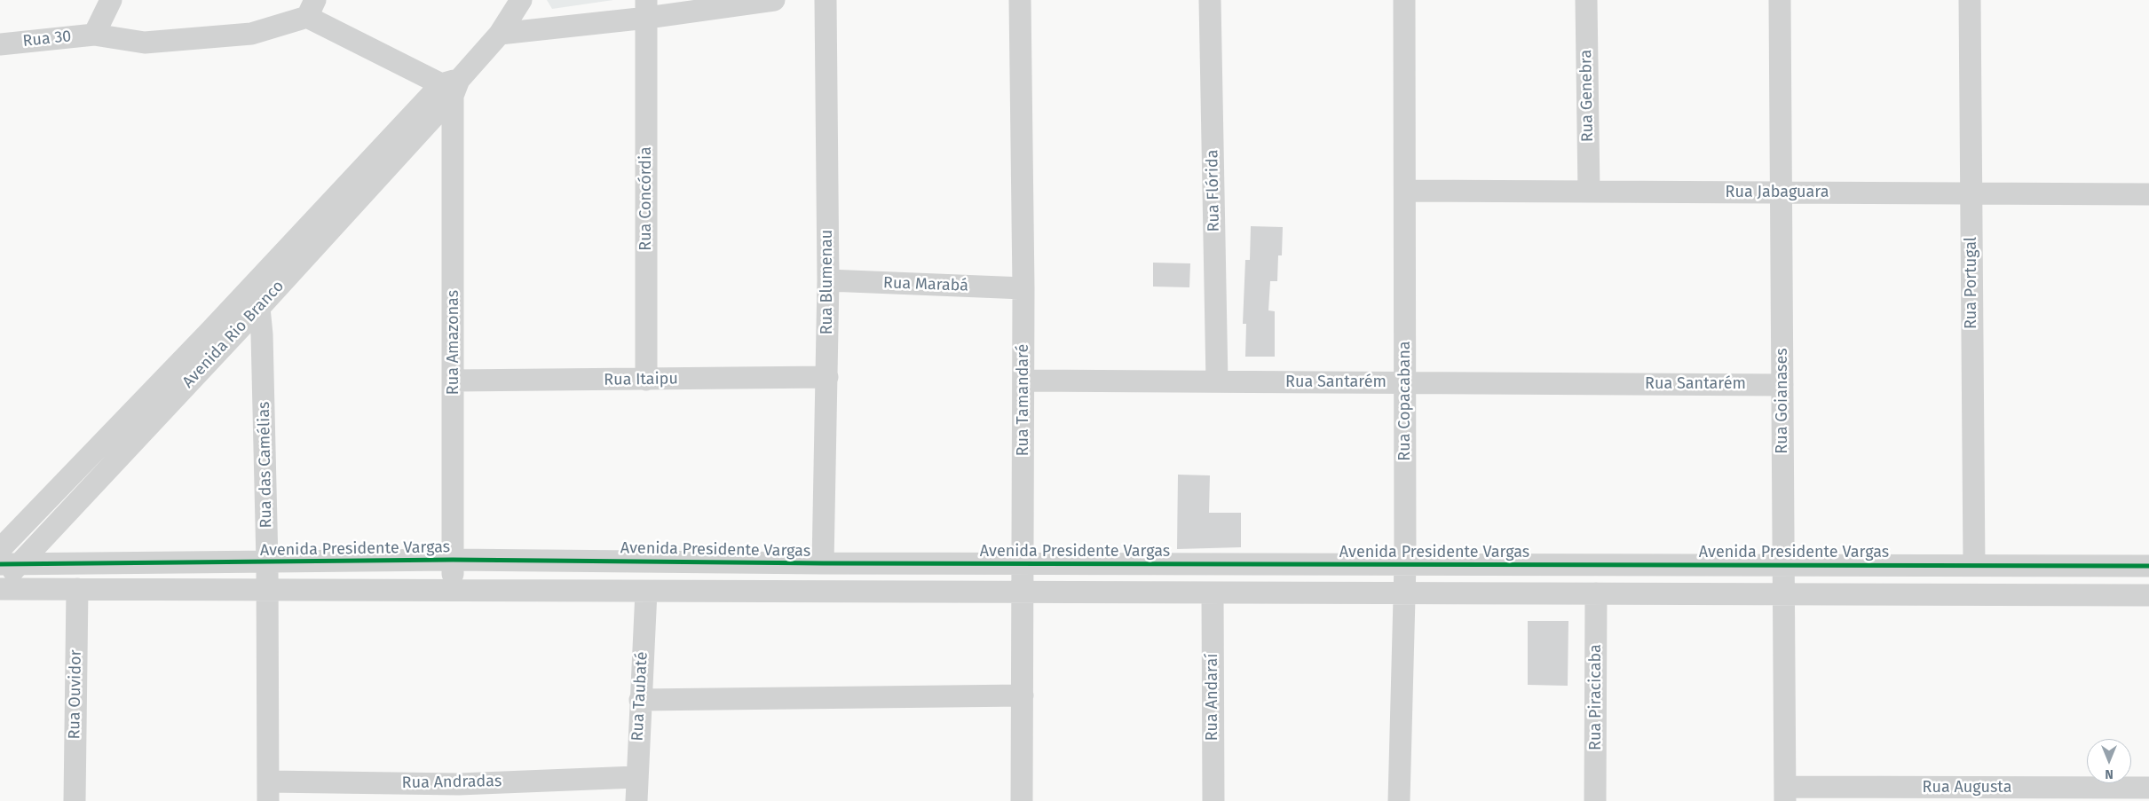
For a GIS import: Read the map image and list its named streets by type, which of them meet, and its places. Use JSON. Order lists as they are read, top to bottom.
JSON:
{
  "streets": {
    "street": [
      "Rua 30",
      "Rua Genebra",
      "Rua Flórida",
      "Rua Jabaguara",
      "Rua Concórdia",
      "Rua Blumenau",
      "Rua Portugal",
      "Rua Marabá",
      "Avenida Rio Branco",
      "Rua Amazonas",
      "Rua Itaipu",
      "Rua Santarém",
      "Rua Tamandaré",
      "Rua Copacabana",
      "Rua Goianases",
      "Rua das Camélias",
      "Avenida Presidente Vargas",
      "Rua Ouvidor",
      "Rua Taubaté",
      "Rua Andaraí",
      "Rua Piracicaba",
      "Rua Andradas",
      "Rua Augusta"
    ]
  },
  "crossings": [
    ["Rua Genebra", "Rua Jabaguara"],
    ["Rua Flórida", "Rua Santarém"],
    ["Rua Jabaguara", "Rua Portugal"],
    ["Rua Jabaguara", "Rua Copacabana"],
    ["Rua Jabaguara", "Rua Goianases"],
    ["Rua Concórdia", "Rua Itaipu"],
    ["Rua Blumenau", "Rua Marabá"],
    ["Rua Blumenau", "Rua Itaipu"],
    ["Rua Blumenau", "Avenida Presidente Vargas"],
    ["Rua Portugal", "Avenida Presidente Vargas"],
    ["Rua Marabá", "Rua Tamandaré"],
    ["Avenida Rio Branco", "Rua Amazonas"],
    ["Avenida Rio Branco", "Rua das Camélias"],
    ["Avenida Rio Branco", "Avenida Presidente Vargas"],
    ["Rua Amazonas", "Rua Itaipu"],
    ["Rua Amazonas", "Avenida Presidente Vargas"],
    ["Rua Santarém", "Rua Tamandaré"],
    ["Rua Santarém", "Rua Copacabana"],
    ["Rua Santarém", "Rua Goianases"],
    ["Rua Tamandaré", "Avenida Presidente Vargas"],
    ["Rua Copacabana", "Avenida Presidente Vargas"],
    ["Rua Goianases", "Avenida Presidente Vargas"],
    ["Rua Goianases", "Rua Augusta"],
    ["Rua das Camélias", "Avenida Presidente Vargas"],
    ["Rua das Camélias", "Rua Andradas"],
    ["Rua Taubaté", "Rua Andradas"]
  ],
  "north": "bottom"
}
